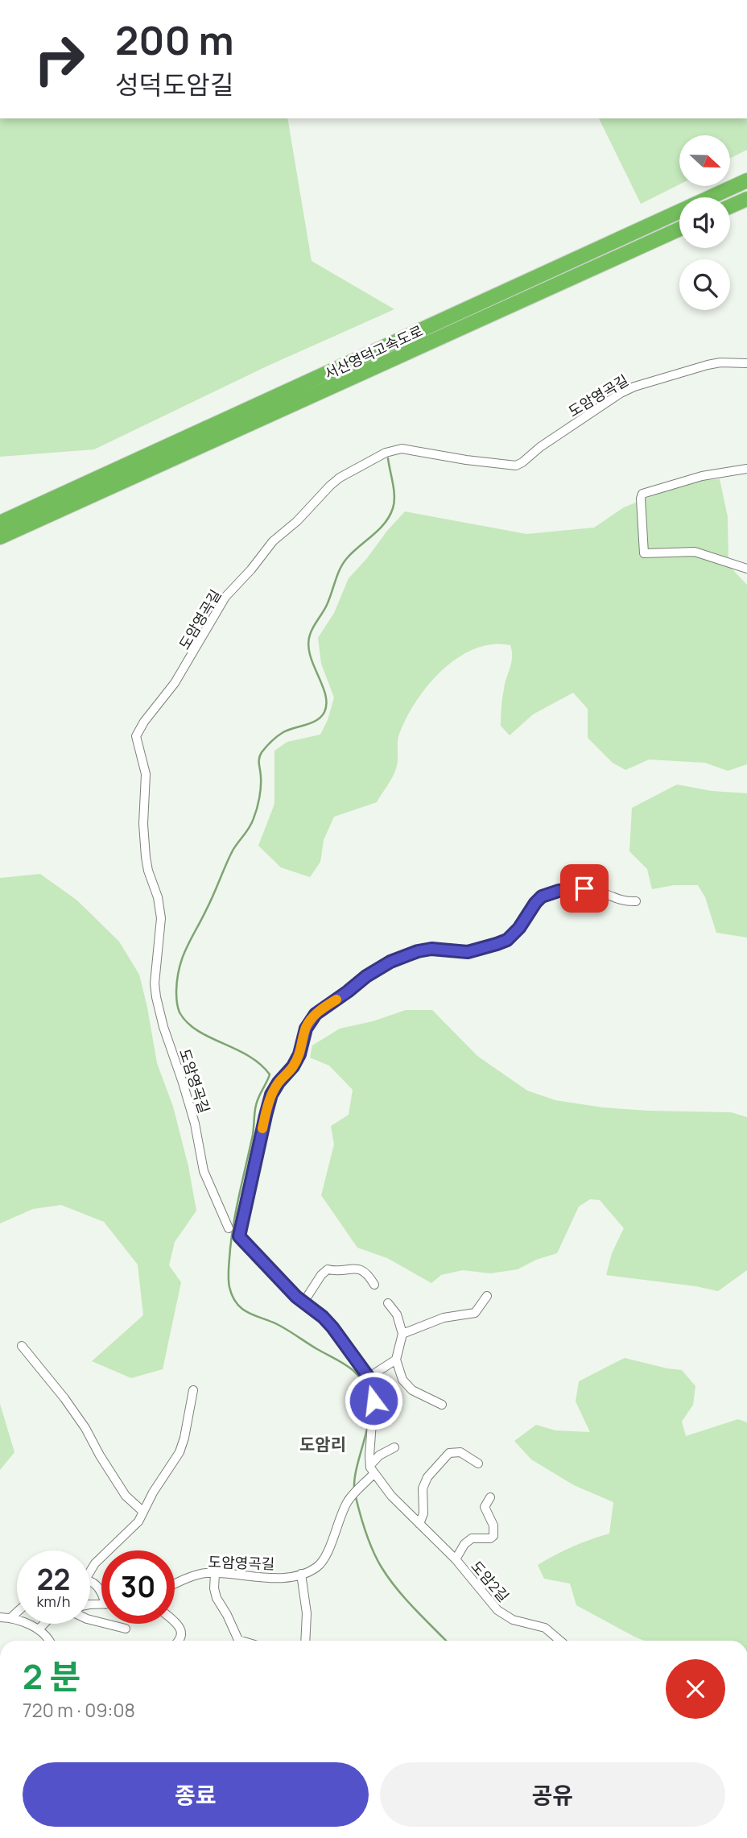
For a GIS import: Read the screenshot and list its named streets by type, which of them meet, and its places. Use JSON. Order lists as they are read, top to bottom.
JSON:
{
  "streets": {
    "highway": ["서산영덕고속도로"],
    "street": ["도암영곡길", "도암2길"]
  },
  "crossings": [
    ["도암영곡길", "도암2길"]
  ],
  "districts": ["도암리"],
  "north": "right",
  "page": {
    "turn": ["200 m", "성덕도암길"],
    "speed": "22 km/h",
    "limit": "30",
    "heading": ["2 분", "720 m · 09:08"],
    "buttons": ["종료", "공유"]
  }
}
